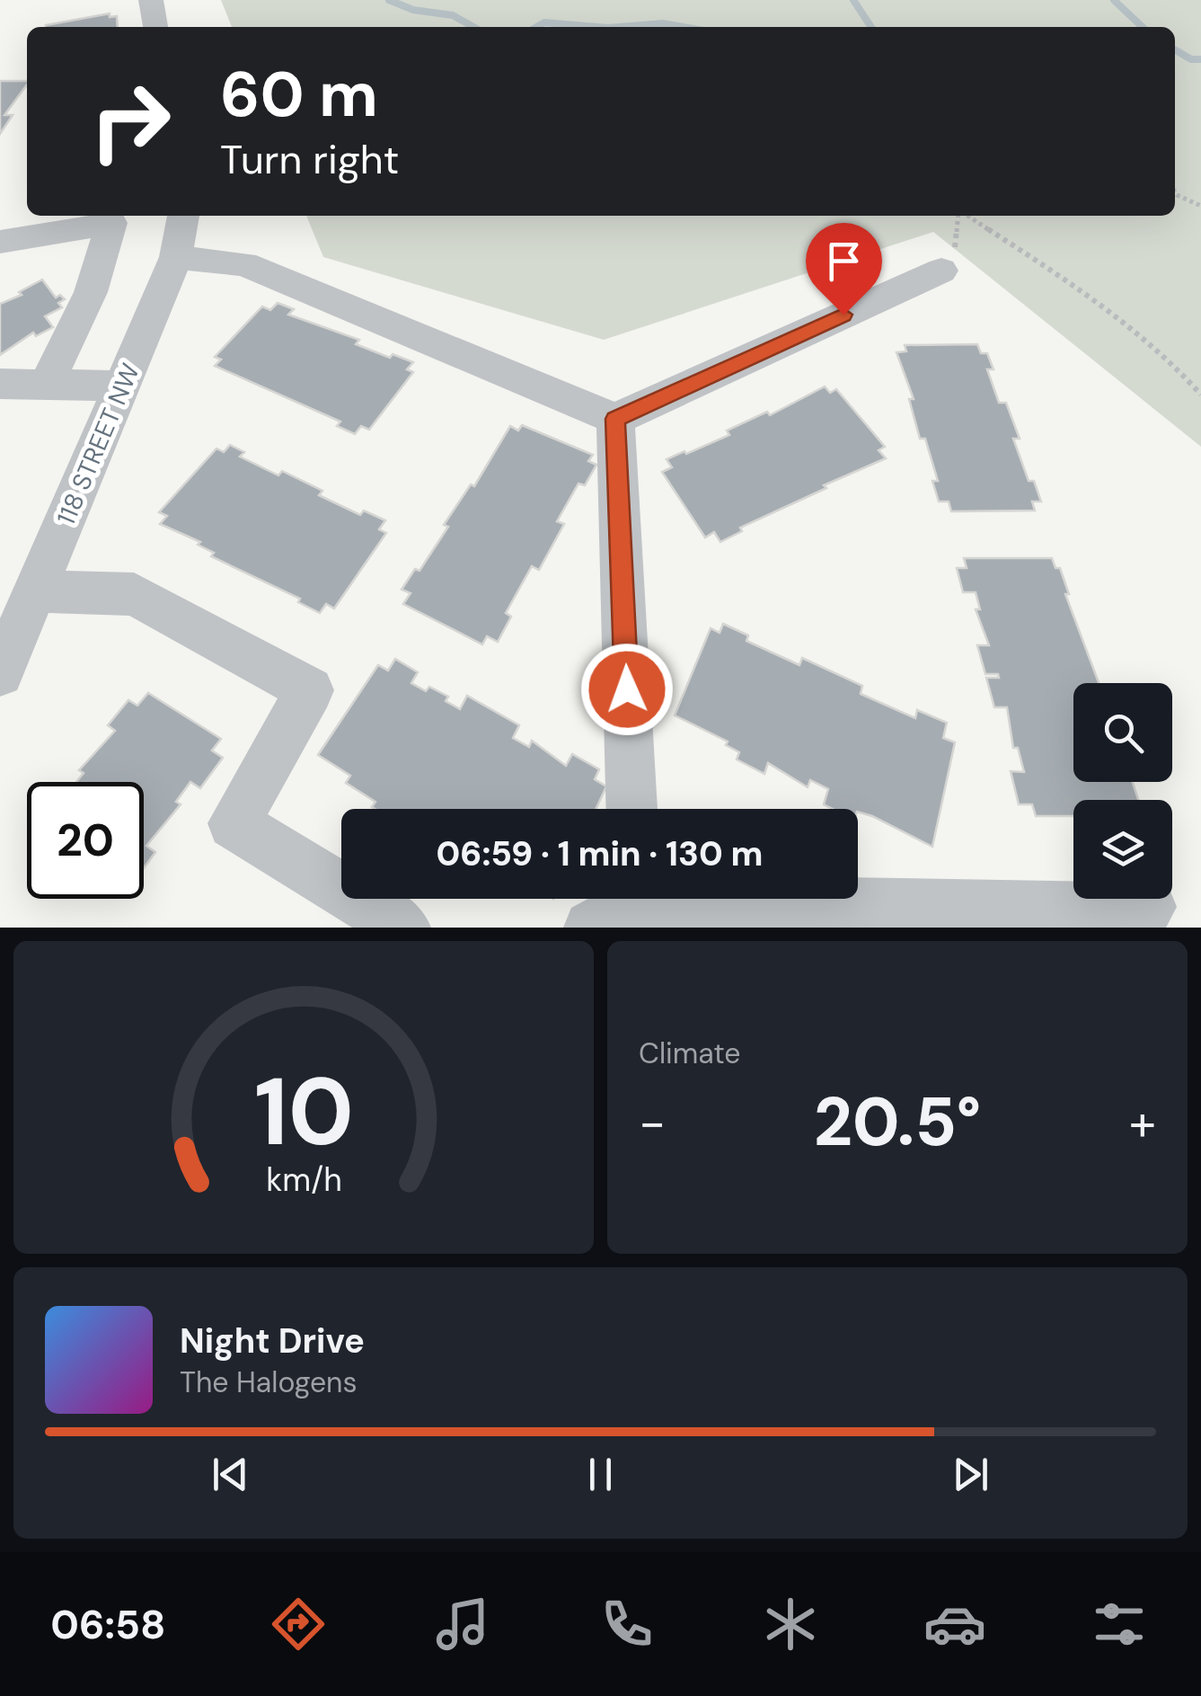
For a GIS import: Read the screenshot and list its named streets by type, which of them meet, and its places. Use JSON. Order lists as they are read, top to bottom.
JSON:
{
  "streets": {
    "street": ["118 STREET NW"]
  },
  "page": {
    "turn": ["60 m", "Turn right"],
    "limit": "20",
    "trip": "06:59 · 1 min · 130 m",
    "tile": "Climate",
    "heat": ["−", "20.5°", "+"],
    "song": ["Night Drive", "The Halogens"],
    "tabs": "06:58",
    "gauge": ["10", "km/h"]
  }
}
